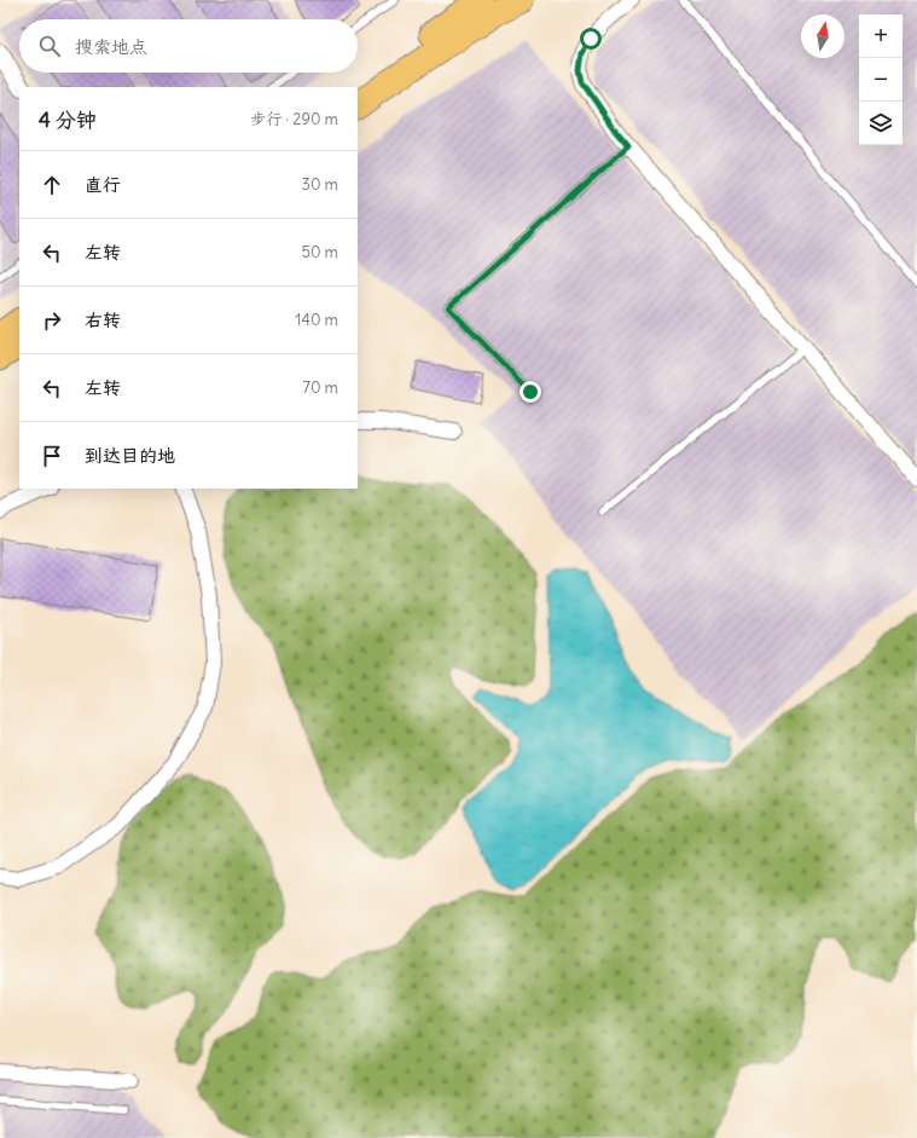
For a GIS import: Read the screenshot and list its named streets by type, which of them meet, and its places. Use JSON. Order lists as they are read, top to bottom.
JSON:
{
  "north": "top",
  "page": {
    "map_buttons": ["+", "−"],
    "search": "搜索地点",
    "heading": ["4 分钟", "步行 · 290 m"],
    "list": [
      ["直行", "30 m"],
      ["左转", "50 m"],
      ["右转", "140 m"],
      ["左转", "70 m"],
      "到达目的地"
    ]
  }
}
